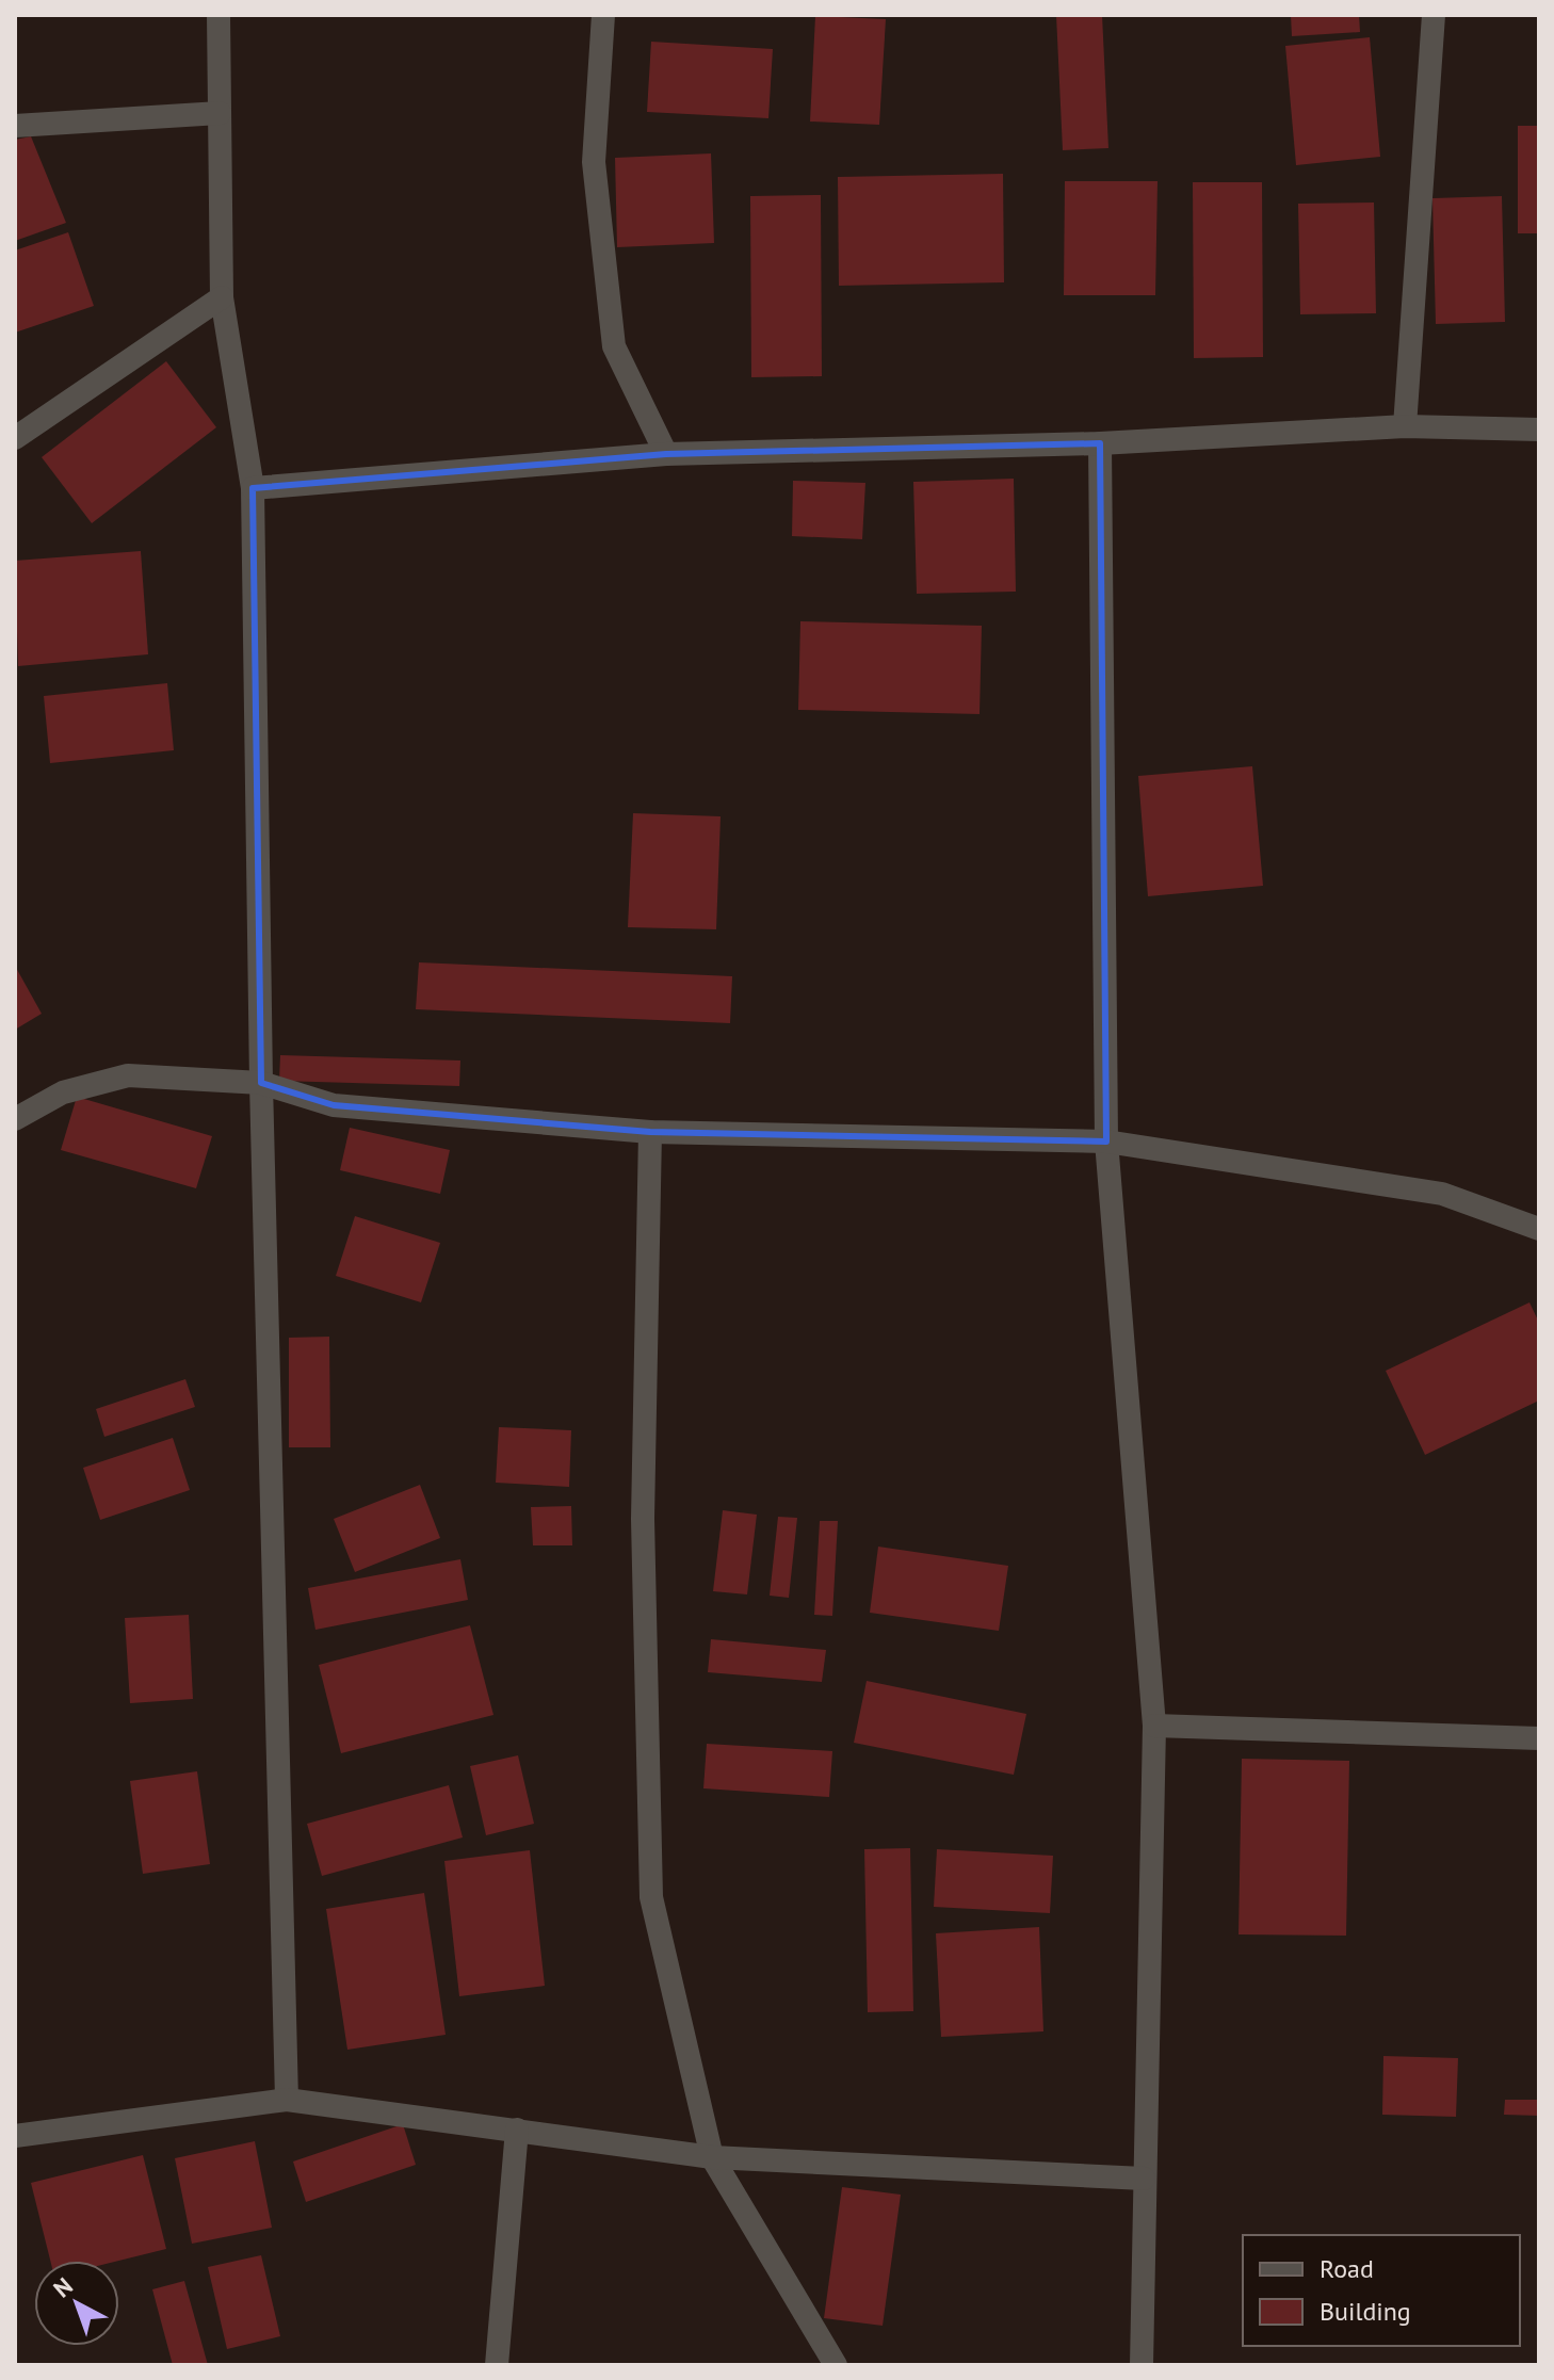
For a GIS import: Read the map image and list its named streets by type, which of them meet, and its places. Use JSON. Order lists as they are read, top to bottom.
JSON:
{
  "legend": ["Road", "Building"],
  "north": "top left"
}
